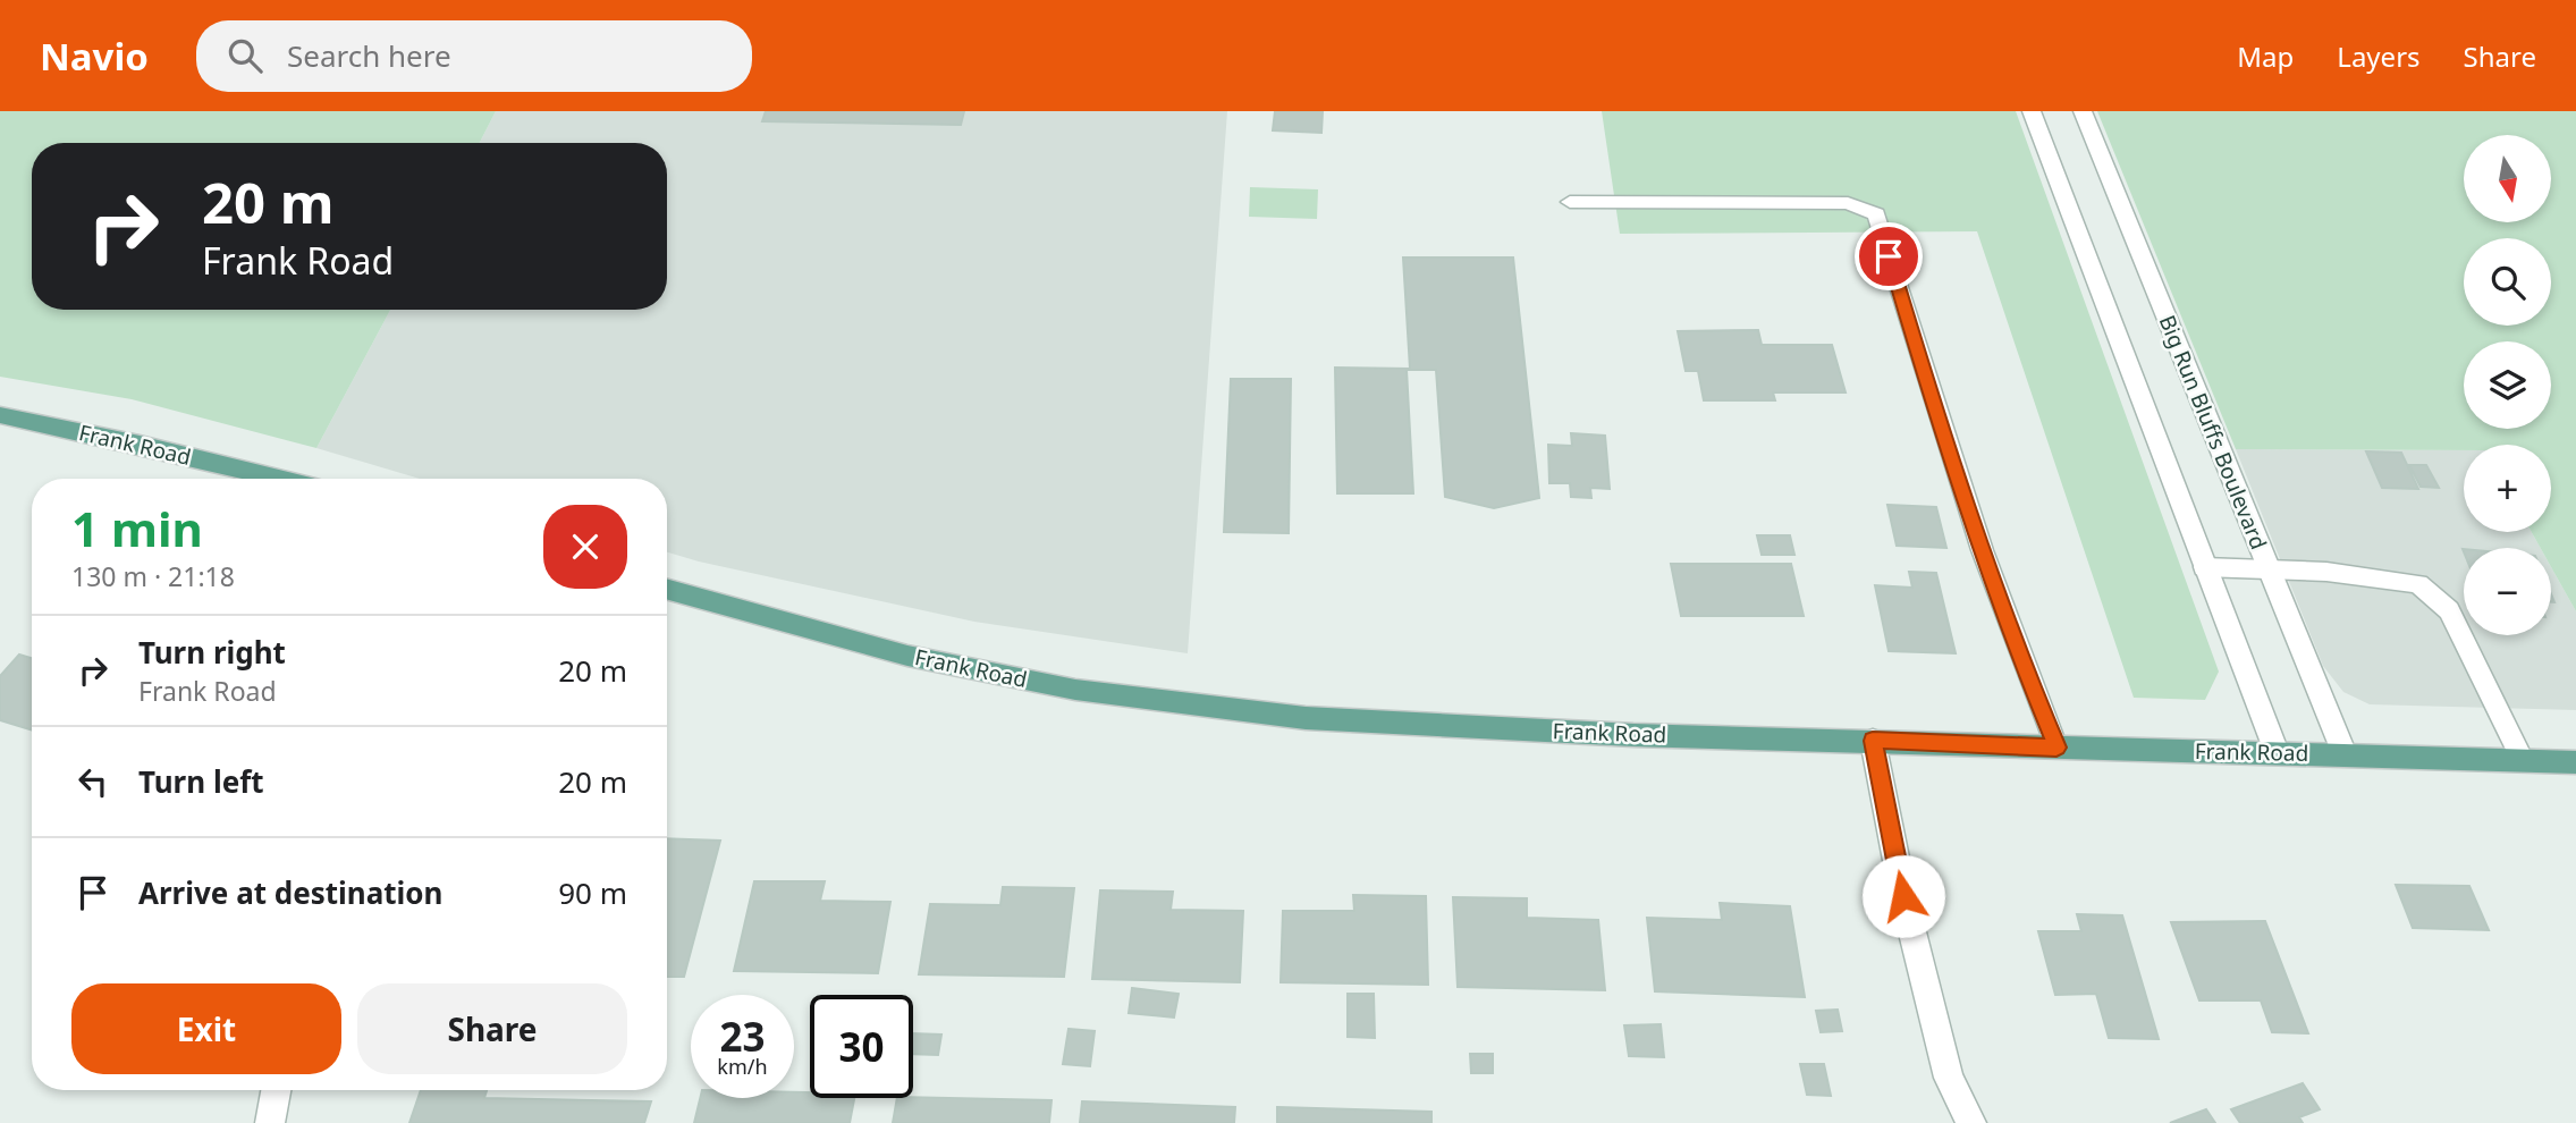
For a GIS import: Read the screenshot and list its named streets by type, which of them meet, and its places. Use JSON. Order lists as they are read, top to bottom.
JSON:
{
  "streets": {
    "main road": ["Frank Road"],
    "street": ["Big Run Bluffs Boulevard"]
  },
  "crossings": [
    ["Big Run Bluffs Boulevard", "Frank Road"]
  ],
  "north": "bottom",
  "page": {
    "header": "Navio",
    "search": "Search here",
    "nav": ["Map", "Layers", "Share"],
    "map_buttons": ["+", "−"],
    "turn": ["20 m", "Frank Road"],
    "heading": ["1 min", "130 m · 21:18"],
    "list": [
      {
        "name": "Turn right",
        "note": "Frank Road",
        "value": "20 m"
      },
      {
        "name": "Turn left",
        "value": "20 m"
      },
      {
        "name": "Arrive at destination",
        "value": "90 m"
      }
    ],
    "buttons": ["Exit", "Share"],
    "speed": "23 km/h",
    "limit": "30"
  }
}
